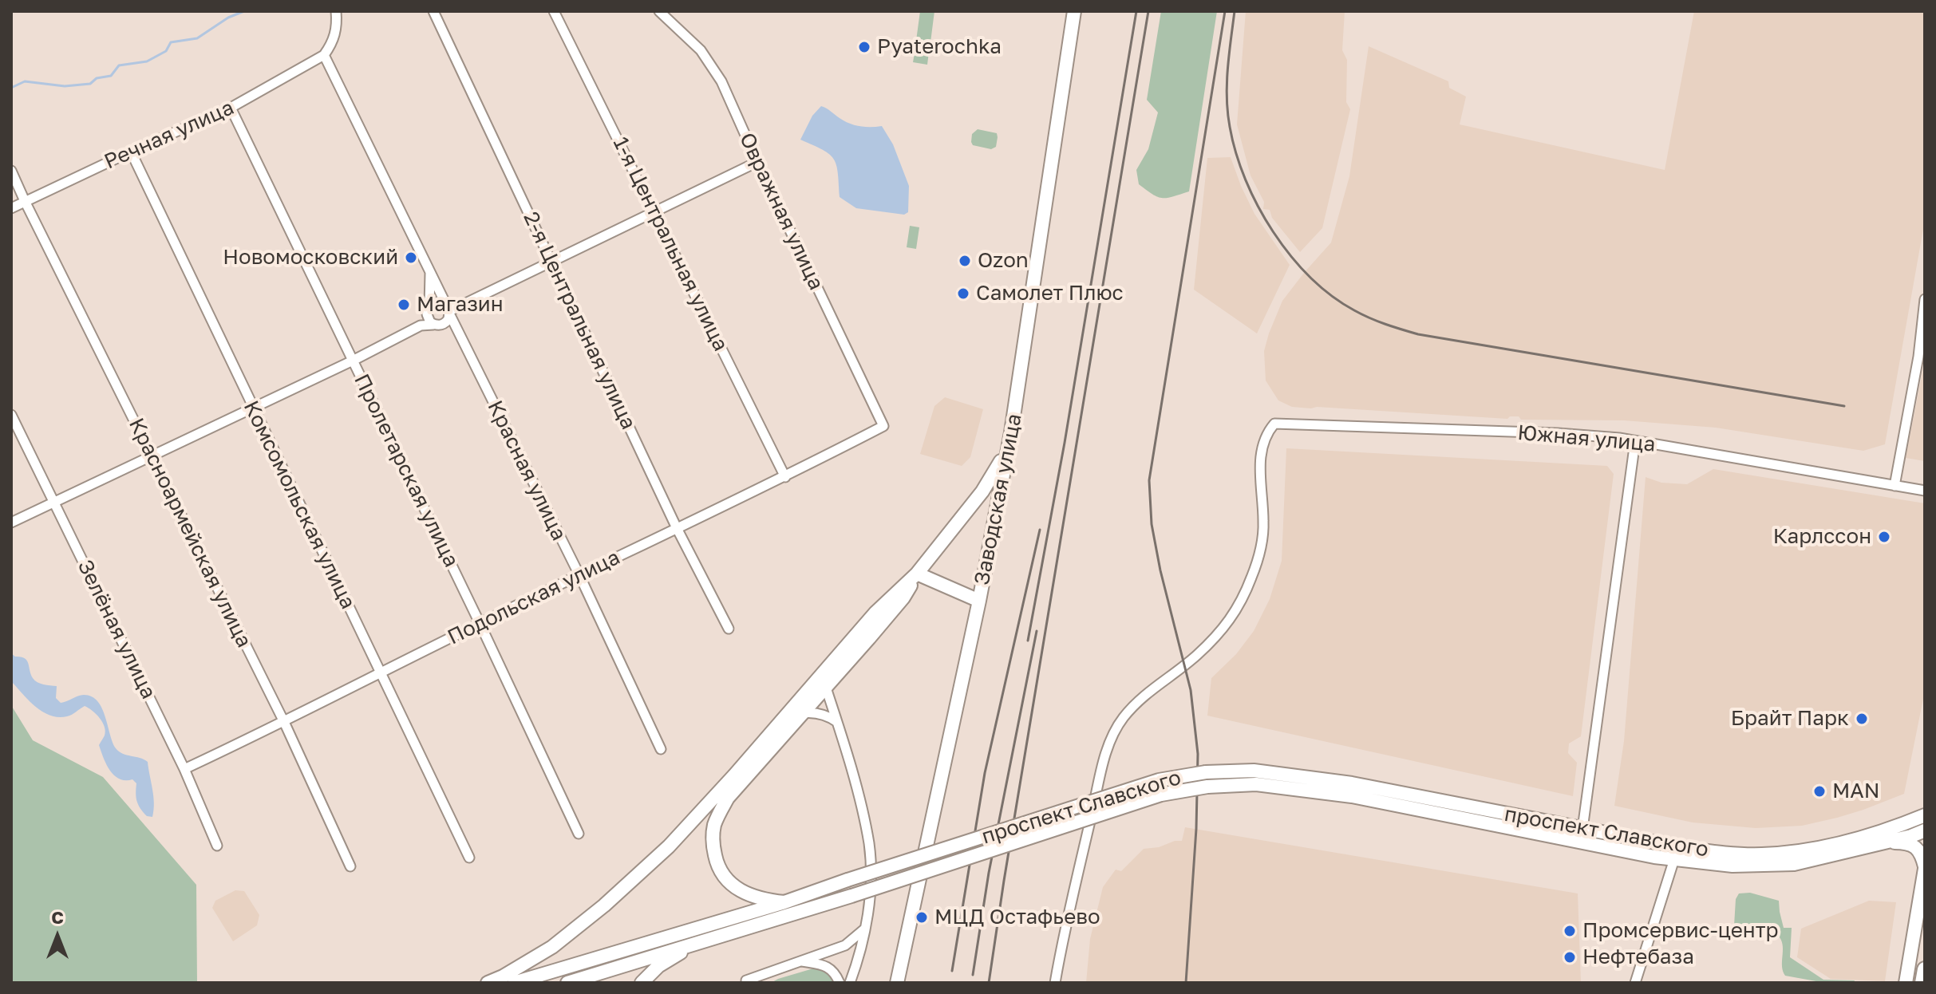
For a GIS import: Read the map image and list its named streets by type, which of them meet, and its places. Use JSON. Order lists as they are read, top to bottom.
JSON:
{
  "streets": {
    "main road": ["Заводская улица", "проспект Славского"],
    "street": [
      "Речная улица",
      "Овражная улица",
      "1-я Центральная улица",
      "2-я Центральная улица",
      "Южная улица",
      "Пролетарская улица",
      "Красная улица",
      "Комсомольская улица",
      "Красноармейская улица",
      "Подольская улица",
      "Зелёная улица"
    ]
  },
  "crossings": [
    ["Речная улица", "Пролетарская улица"],
    ["Речная улица", "Красная улица"],
    ["Речная улица", "Комсомольская улица"],
    ["Речная улица", "Красноармейская улица"],
    ["Овражная улица", "Подольская улица"],
    ["1-я Центральная улица", "Подольская улица"],
    ["2-я Центральная улица", "Подольская улица"],
    ["Пролетарская улица", "Подольская улица"],
    ["Красная улица", "Подольская улица"],
    ["Комсомольская улица", "Подольская улица"],
    ["Красноармейская улица", "Подольская улица"],
    ["Подольская улица", "Зелёная улица"]
  ],
  "places": [
    "Pyaterochka",
    "Новомосковский",
    "Ozon",
    "Самолет Плюс",
    "Магазин",
    "Карлссон",
    "Брайт Парк",
    "MAN",
    "МЦД Остафьево",
    "Промсервис-центр",
    "Нефтебаза"
  ],
  "north": "top"
}
